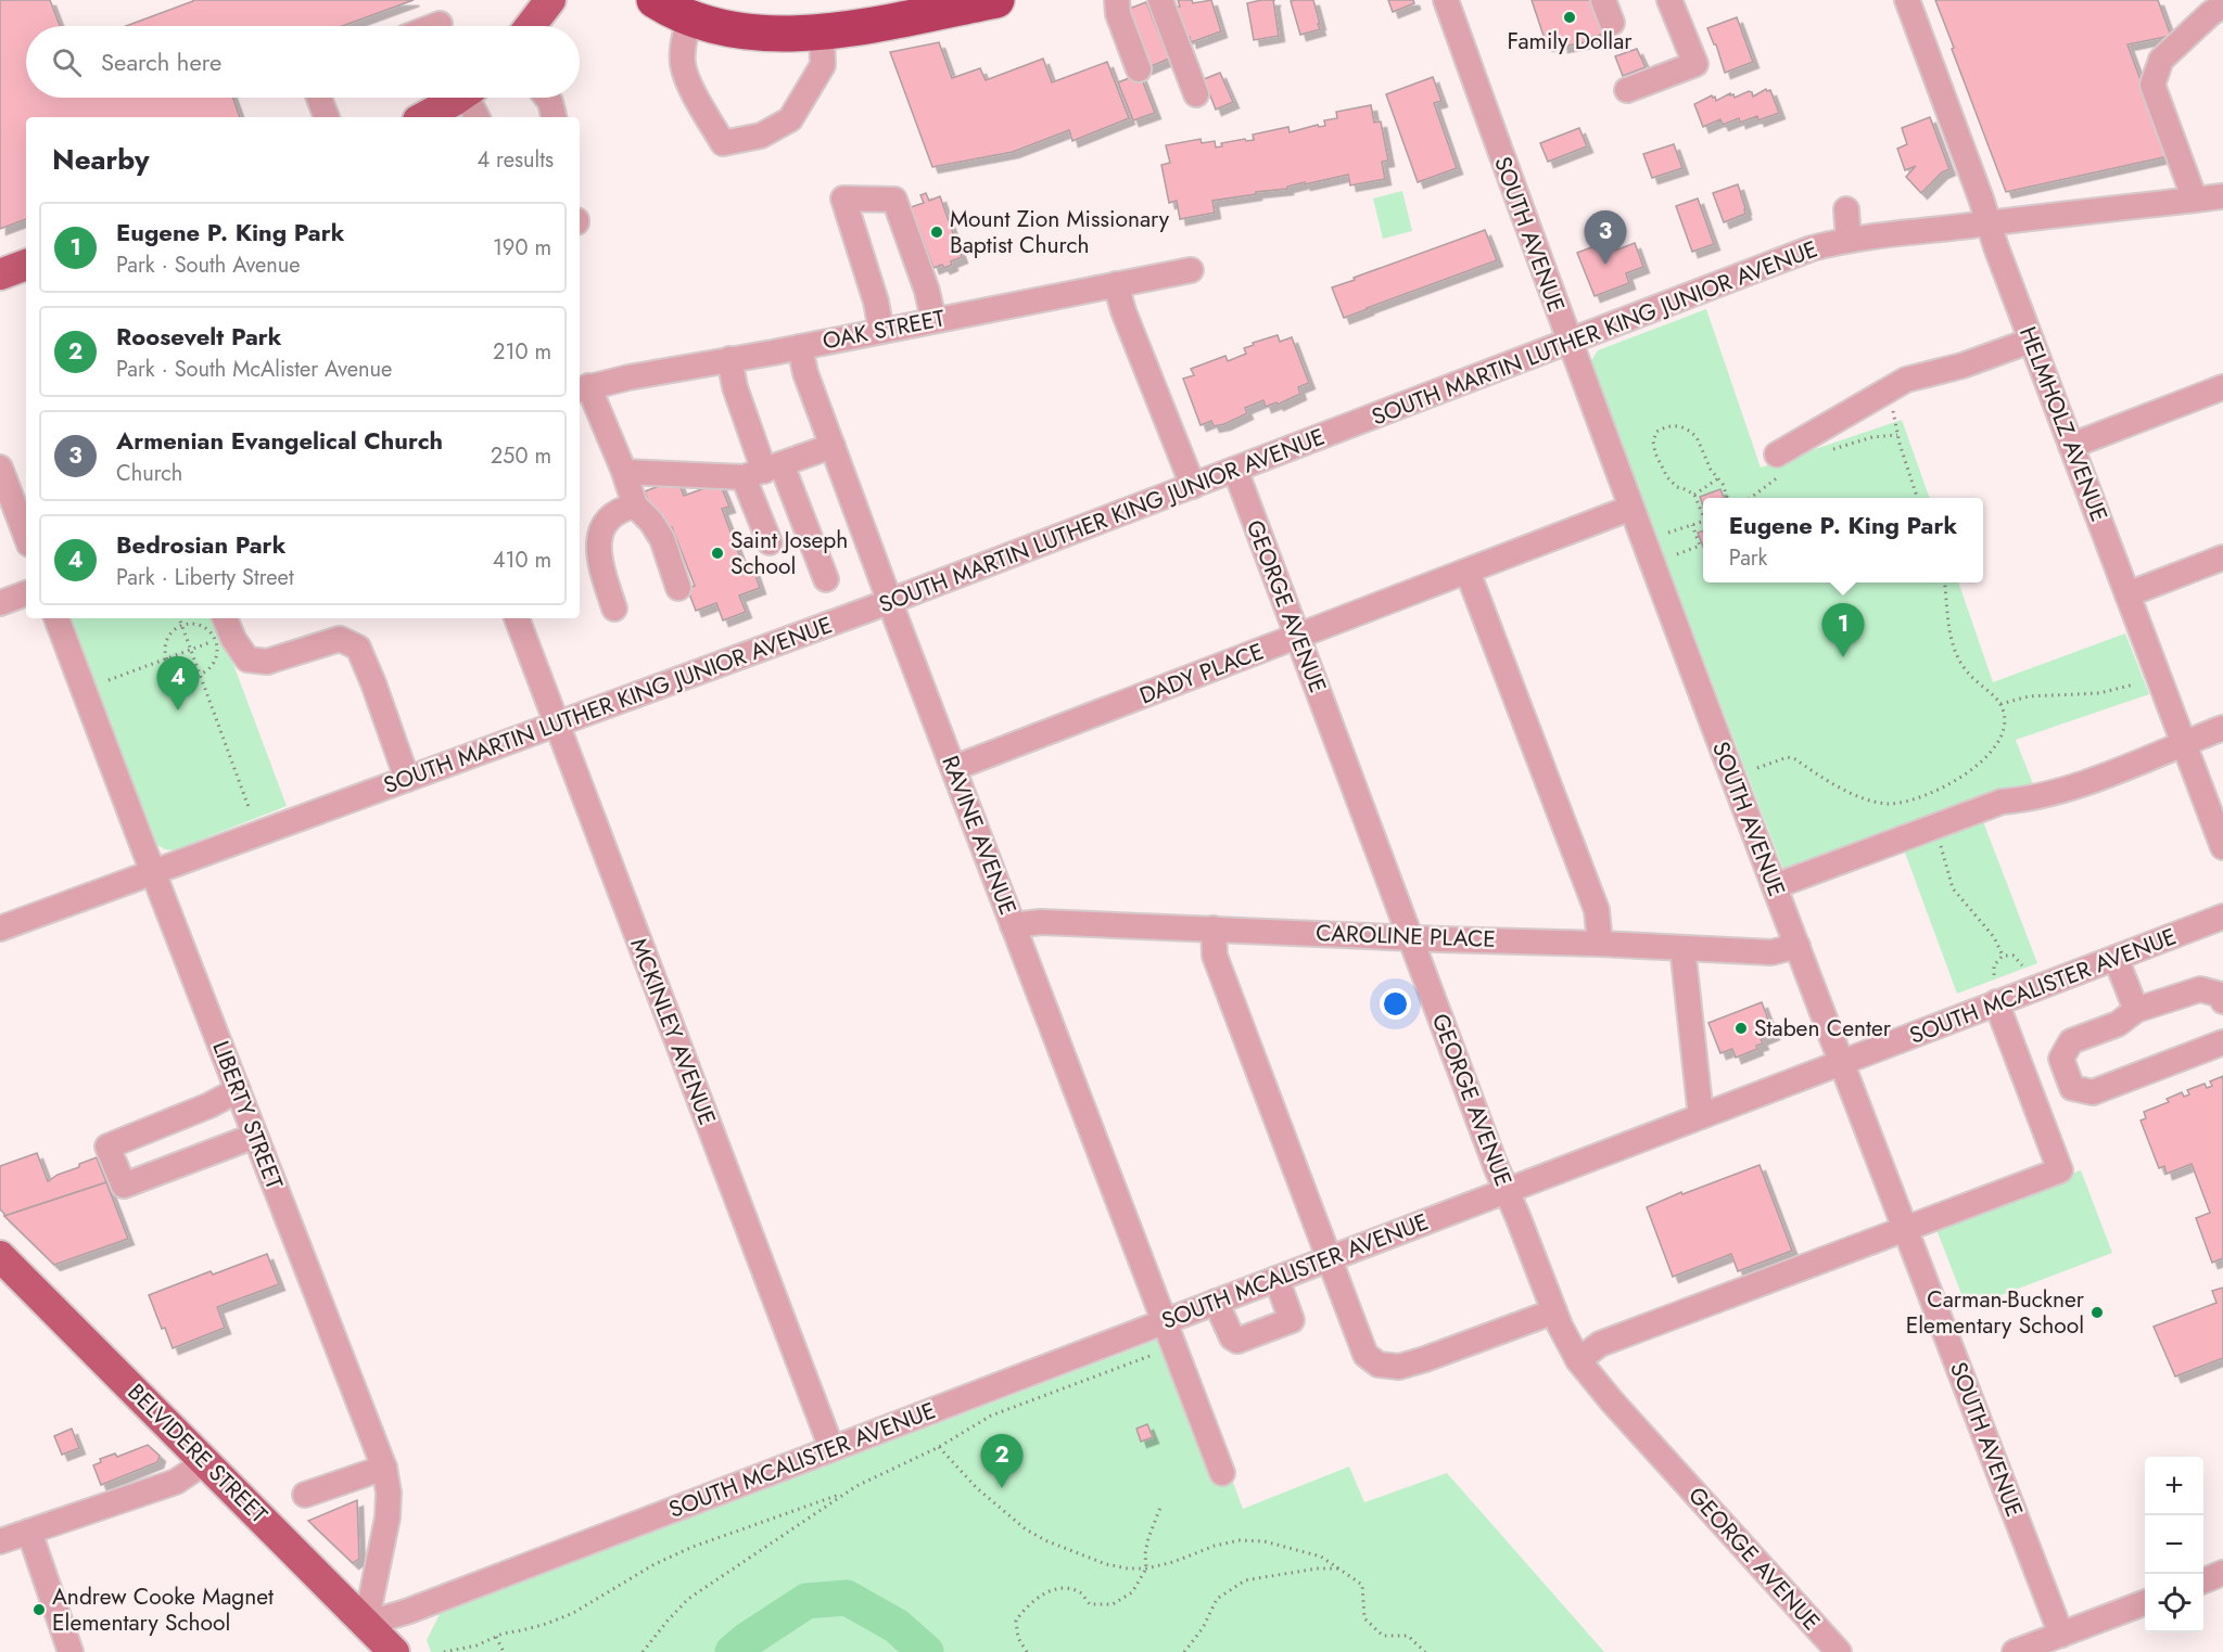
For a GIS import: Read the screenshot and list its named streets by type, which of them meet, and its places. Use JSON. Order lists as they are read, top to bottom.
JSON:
{
  "streets": {
    "main road": ["BELVIDERE STREET"],
    "street": [
      "SOUTH AVENUE",
      "OAK STREET",
      "SOUTH MARTIN LUTHER KING JUNIOR AVENUE",
      "HELMHOLZ AVENUE",
      "GEORGE AVENUE",
      "DADY PLACE",
      "RAVINE AVENUE",
      "CAROLINE PLACE",
      "SOUTH MCALISTER AVENUE",
      "MCKINLEY AVENUE",
      "LIBERTY STREET"
    ]
  },
  "crossings": [
    ["SOUTH AVENUE", "SOUTH MARTIN LUTHER KING JUNIOR AVENUE"],
    ["SOUTH AVENUE", "DADY PLACE"],
    ["SOUTH AVENUE", "CAROLINE PLACE"],
    ["SOUTH AVENUE", "SOUTH MCALISTER AVENUE"],
    ["OAK STREET", "RAVINE AVENUE"],
    ["SOUTH MARTIN LUTHER KING JUNIOR AVENUE", "HELMHOLZ AVENUE"],
    ["SOUTH MARTIN LUTHER KING JUNIOR AVENUE", "GEORGE AVENUE"],
    ["SOUTH MARTIN LUTHER KING JUNIOR AVENUE", "RAVINE AVENUE"],
    ["SOUTH MARTIN LUTHER KING JUNIOR AVENUE", "MCKINLEY AVENUE"],
    ["SOUTH MARTIN LUTHER KING JUNIOR AVENUE", "LIBERTY STREET"],
    ["GEORGE AVENUE", "DADY PLACE"],
    ["GEORGE AVENUE", "CAROLINE PLACE"],
    ["GEORGE AVENUE", "SOUTH MCALISTER AVENUE"],
    ["DADY PLACE", "RAVINE AVENUE"],
    ["RAVINE AVENUE", "CAROLINE PLACE"],
    ["RAVINE AVENUE", "SOUTH MCALISTER AVENUE"],
    ["SOUTH MCALISTER AVENUE", "MCKINLEY AVENUE"],
    ["SOUTH MCALISTER AVENUE", "LIBERTY STREET"],
    ["SOUTH MCALISTER AVENUE", "BELVIDERE STREET"],
    ["LIBERTY STREET", "BELVIDERE STREET"]
  ],
  "places": [
    "Family Dollar",
    "Mount Zion Missionary Baptist Church",
    "Saint Joseph School",
    "Staben Center",
    "Carman-Buckner Elementary School",
    "Andrew Cooke Magnet Elementary School"
  ],
  "page": {
    "search": "Search here",
    "heading": ["Nearby", "4 results"],
    "list": [
      {
        "mark": "1",
        "name": "Eugene P. King Park",
        "note": "Park · South Avenue",
        "value": "190 m"
      },
      {
        "mark": "2",
        "name": "Roosevelt Park",
        "note": "Park · South McAlister Avenue",
        "value": "210 m"
      },
      {
        "mark": "3",
        "name": "Armenian Evangelical Church",
        "note": "Church",
        "value": "250 m"
      },
      {
        "mark": "4",
        "name": "Bedrosian Park",
        "note": "Park · Liberty Street",
        "value": "410 m"
      }
    ],
    "pins": [
      "3",
      "1",
      "4",
      "2"
    ],
    "popup": ["Eugene P. King Park", "Park"],
    "map_buttons": ["+", "−"]
  }
}
